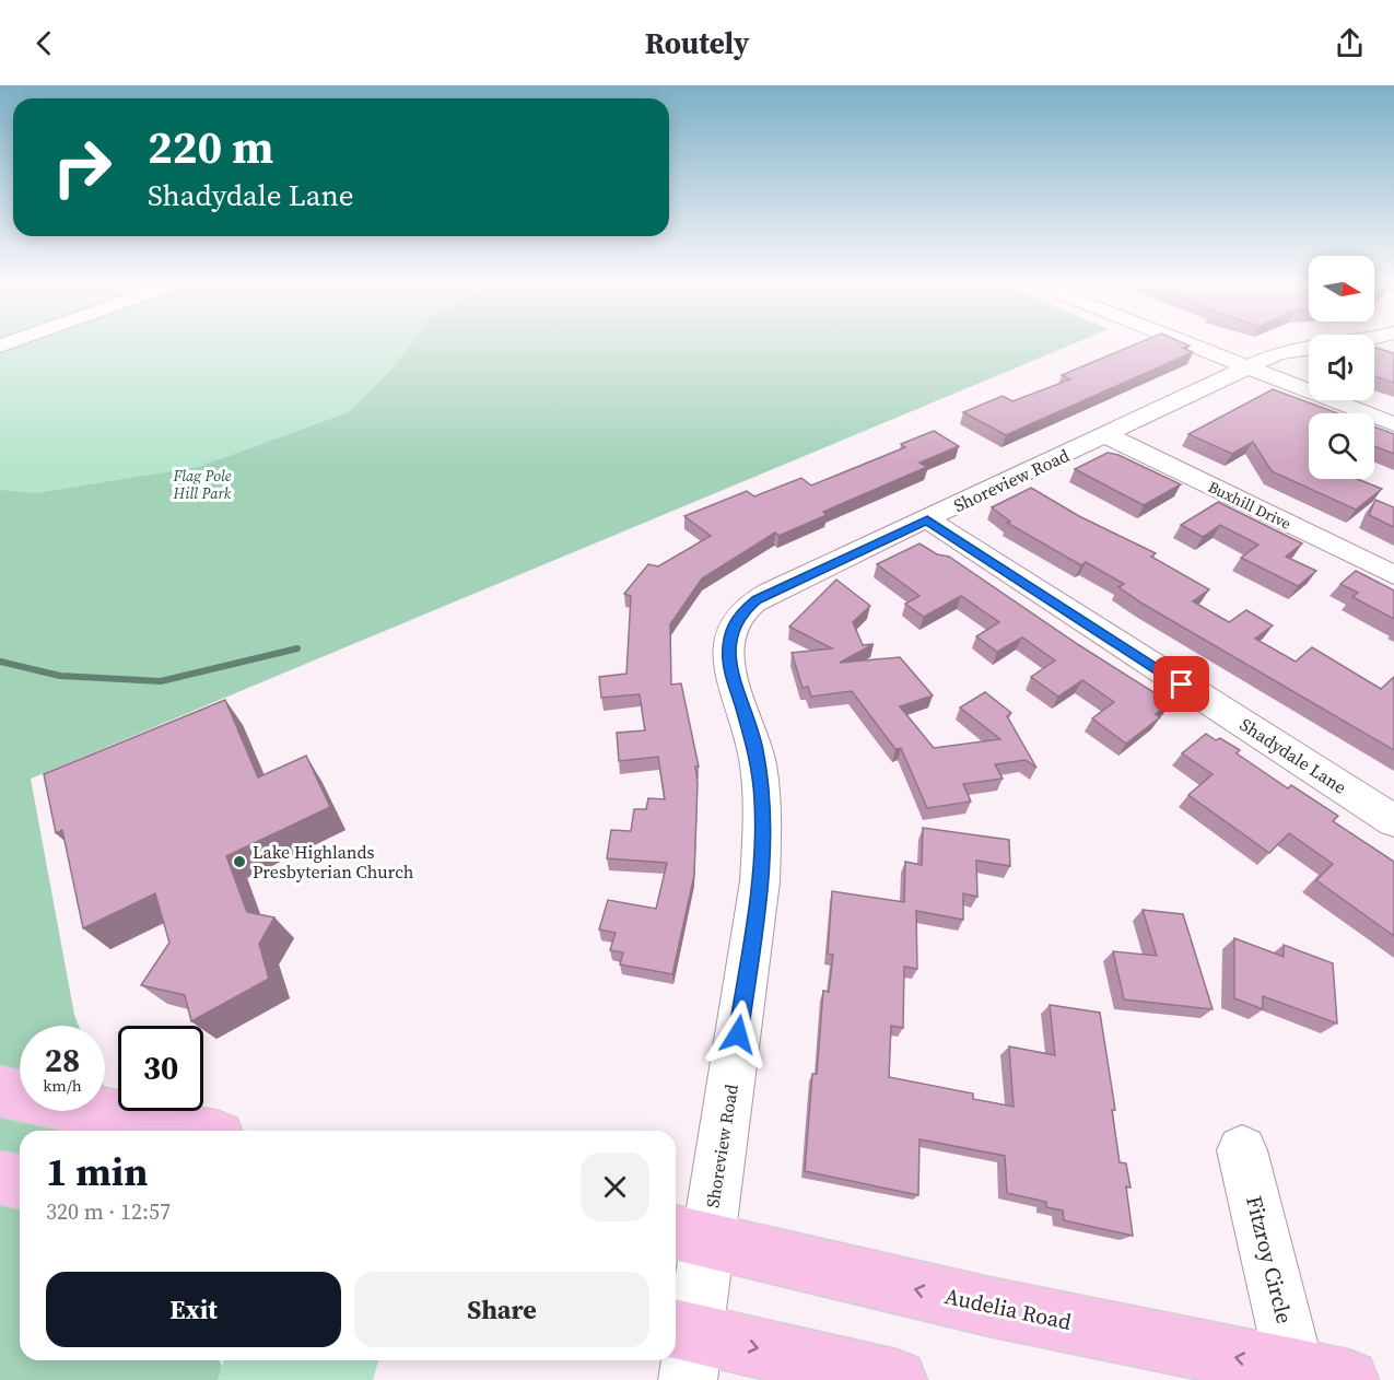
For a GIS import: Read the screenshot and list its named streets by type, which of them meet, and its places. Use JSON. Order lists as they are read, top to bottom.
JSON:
{
  "streets": {
    "main road": ["Audelia Road"],
    "street": [
      "Shoreview Road",
      "Buxhill Drive",
      "Shadydale Lane",
      "Fitzroy Circle"
    ]
  },
  "crossings": [
    ["Shoreview Road", "Buxhill Drive"],
    ["Shoreview Road", "Shadydale Lane"],
    ["Shoreview Road", "Audelia Road"],
    ["Fitzroy Circle", "Audelia Road"]
  ],
  "parks": ["Flag Pole Hill Park"],
  "places": ["Lake Highlands Presbyterian Church"],
  "north": "right",
  "page": {
    "header": "Routely",
    "turn": ["220 m", "Shadydale Lane"],
    "speed": "28 km/h",
    "limit": "30",
    "heading": ["1 min", "320 m · 12:57"],
    "buttons": ["Exit", "Share"]
  }
}
